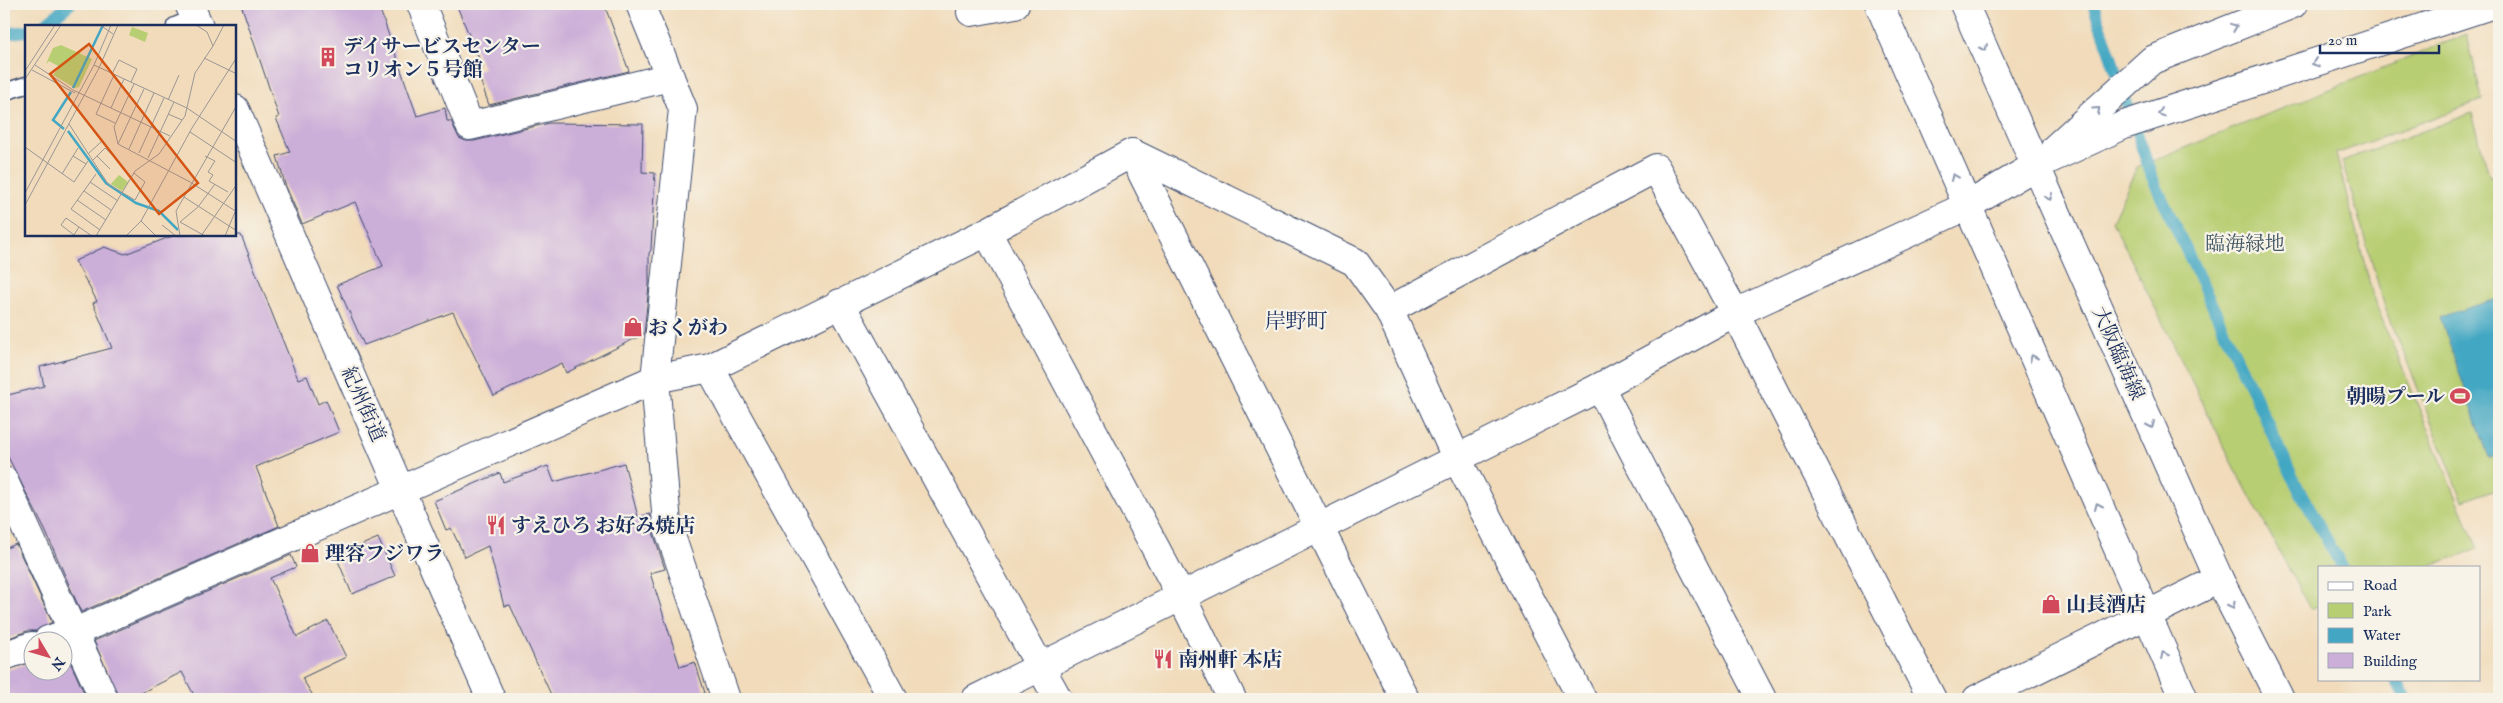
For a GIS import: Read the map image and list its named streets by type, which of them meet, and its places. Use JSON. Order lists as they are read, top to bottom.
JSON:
{
  "streets": {
    "street": ["大阪臨海線", "紀州街道"]
  },
  "districts": ["岸野町"],
  "parks": ["臨海緑地"],
  "places": {
    "building": ["デイサービスセンター コリオン５号館"],
    "shop": ["おくがわ", "理容フジワラ", "山長酒店"],
    "sports": ["朝暘プール"],
    "restaurant": ["すえひろ お好み焼店", "南州軒 本店"]
  },
  "legend": [
    "Road",
    "Park",
    "Water",
    "Building"
  ],
  "scale_bar": "20 m",
  "north": "bottom right"
}
